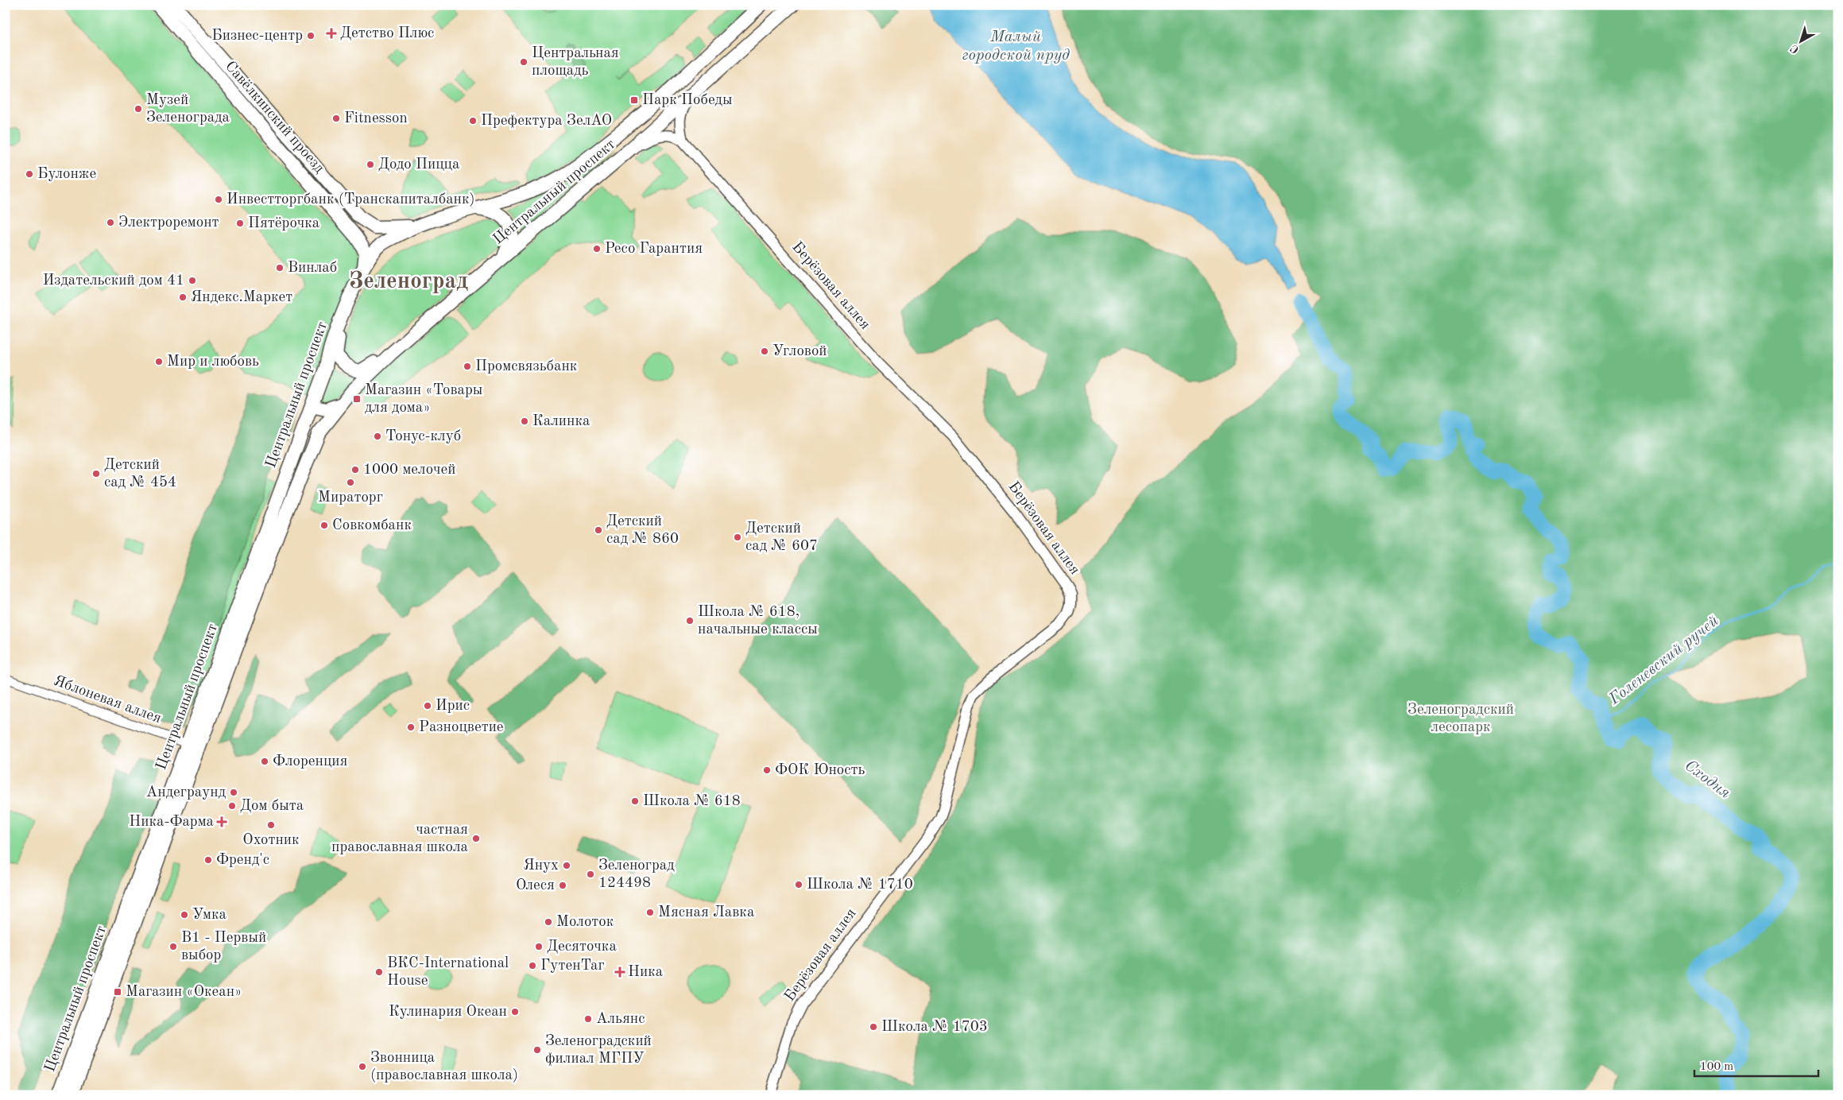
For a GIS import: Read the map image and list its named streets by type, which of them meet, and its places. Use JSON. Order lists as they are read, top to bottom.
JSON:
{
  "streets": {
    "main road": ["Савёлкинский проезд", "Центральный проспект"],
    "street": ["Берёзовая аллея", "Яблоневая аллея"]
  },
  "crossings": [
    ["Савёлкинский проезд", "Центральный проспект"],
    ["Центральный проспект", "Яблоневая аллея"]
  ],
  "districts": ["Зеленоград"],
  "water": ["Малый городской пруд", "Голеневский ручей", "Сходня"],
  "parks": ["Зеленоградский лесопарк"],
  "places": {
    "health": ["Детство Плюс", "Ника-Фарма", "Ника"],
    "other": [
      "Бизнес-центр",
      "Центральная площадь",
      "Музей Зеленограда",
      "Fitnesson",
      "Префектура ЗелАО",
      "Додо Пицца",
      "Булонже",
      "Инвестторгбанк (Транскапиталбанк)",
      "Электроремонт",
      "Пятёрочка",
      "Ресо Гарантия",
      "Винлаб",
      "Издательский дом 41",
      "Яндекс.Маркет",
      "Угловой",
      "Мир и любовь",
      "Промсвязьбанк",
      "Калинка",
      "Тонус-клуб",
      "1000 мелочей",
      "Детский сад № 454",
      "Мираторг",
      "Совкомбанк",
      "Детский сад № 860",
      "Детский сад № 607",
      "Школа № 618, начальные классы",
      "Ирис",
      "Разноцветие",
      "Флоренция",
      "ФОК Юность",
      "Андеграунд",
      "Школа № 618",
      "Дом быта",
      "Охотник",
      "частная православная школа",
      "Френд'с",
      "Янух",
      "Зеленоград 124498",
      "Школа № 1710",
      "Олеся",
      "Мясная Лавка",
      "Умка",
      "Молоток",
      "В1 - Первый выбор",
      "Десяточка",
      "ГутенТаг",
      "ВКС-International House",
      "Кулинария Океан",
      "Альянс",
      "Школа № 1703",
      "Зеленоградский филиал МГПУ",
      "Звонница (православная школа)"
    ],
    "transit": ["Парк Победы", "Магазин «Товары для дома»", "Магазин «Океан»"]
  },
  "scale_bar": "100 m",
  "north": "bottom left"
}
